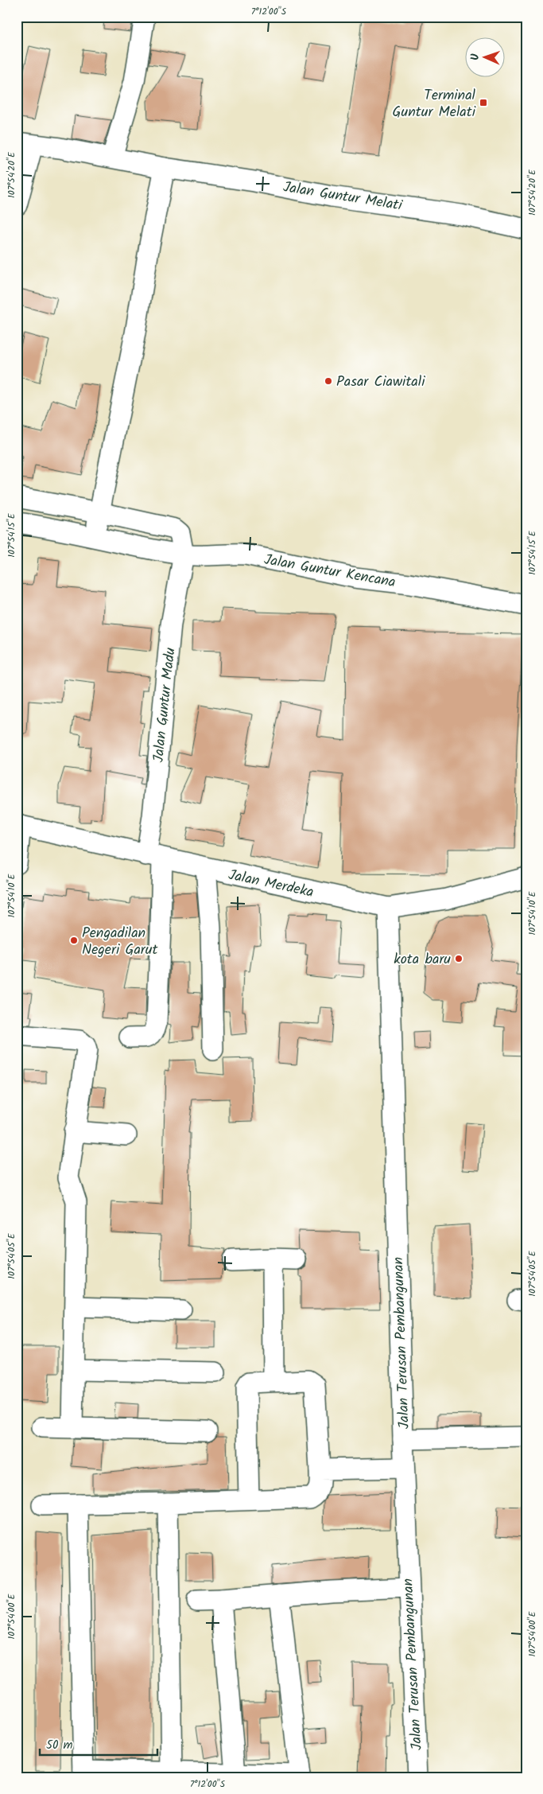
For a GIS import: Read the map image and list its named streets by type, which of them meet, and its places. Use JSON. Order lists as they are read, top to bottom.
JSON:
{
  "streets": {
    "street": [
      "Jalan Guntur Melati",
      "Jalan Guntur Kencana",
      "Jalan Guntur Madu",
      "Jalan Merdeka",
      "Jalan Terusan Pembangunan"
    ]
  },
  "crossings": [
    ["Jalan Guntur Kencana", "Jalan Guntur Madu"],
    ["Jalan Guntur Madu", "Jalan Merdeka"],
    ["Jalan Merdeka", "Jalan Terusan Pembangunan"]
  ],
  "places": {
    "transit": ["Terminal Guntur Melati"],
    "other": ["Pasar Ciawitali", "Pengadilan Negeri Garut", "kota baru"]
  },
  "scale_bar": "50 m",
  "north": "left",
  "coordinates": [
    "7°12'00\"S",
    "107°54'20\"E",
    "107°54'15\"E",
    "107°54'10\"E",
    "107°54'05\"E",
    "107°54'00\"E"
  ]
}
